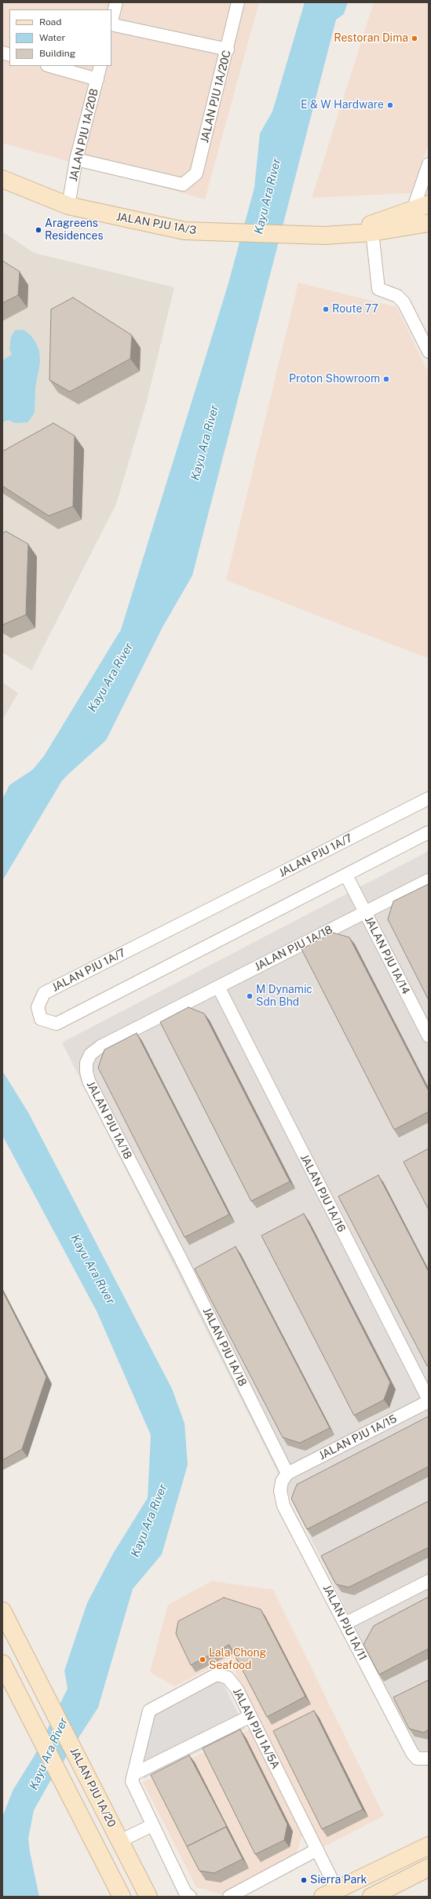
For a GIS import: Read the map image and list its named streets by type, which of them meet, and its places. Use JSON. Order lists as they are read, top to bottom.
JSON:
{
  "streets": {
    "street": [
      "JALAN PJU 1A/20C",
      "JALAN PJU 1A/20B",
      "JALAN PJU 1A/3",
      "JALAN PJU 1A/7",
      "JALAN PJU 1A/18",
      "JALAN PJU 1A/14",
      "JALAN PJU 1A/16",
      "JALAN PJU 1A/15",
      "JALAN PJU 1A/11",
      "JALAN PJU 1A/5A",
      "JALAN PJU 1A/20"
    ]
  },
  "crossings": [
    ["JALAN PJU 1A/20C", "JALAN PJU 1A/20B"],
    ["JALAN PJU 1A/20B", "JALAN PJU 1A/3"],
    ["JALAN PJU 1A/7", "JALAN PJU 1A/14"],
    ["JALAN PJU 1A/18", "JALAN PJU 1A/14"],
    ["JALAN PJU 1A/18", "JALAN PJU 1A/16"],
    ["JALAN PJU 1A/18", "JALAN PJU 1A/15"],
    ["JALAN PJU 1A/18", "JALAN PJU 1A/11"],
    ["JALAN PJU 1A/16", "JALAN PJU 1A/15"],
    ["JALAN PJU 1A/15", "JALAN PJU 1A/11"]
  ],
  "water": ["Kayu Ara River"],
  "places": [
    "Restoran Dima",
    "E & W Hardware",
    "Aragreens Residences",
    "Route 77",
    "Proton Showroom",
    "M Dynamic Sdn Bhd",
    "Lala Chong Seafood",
    "Sierra Park"
  ],
  "legend": ["Road", "Water", "Building"]
}
